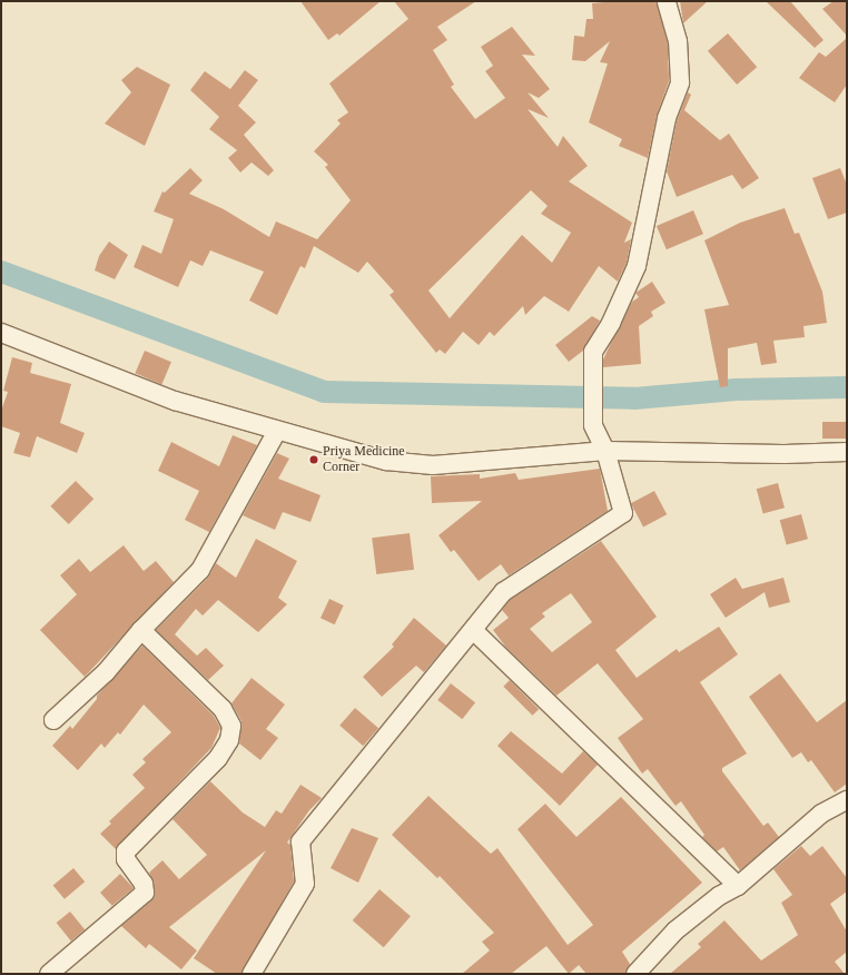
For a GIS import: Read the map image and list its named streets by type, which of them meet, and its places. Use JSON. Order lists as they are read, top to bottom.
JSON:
{
  "places": ["Priya Medicine Corner"]
}
